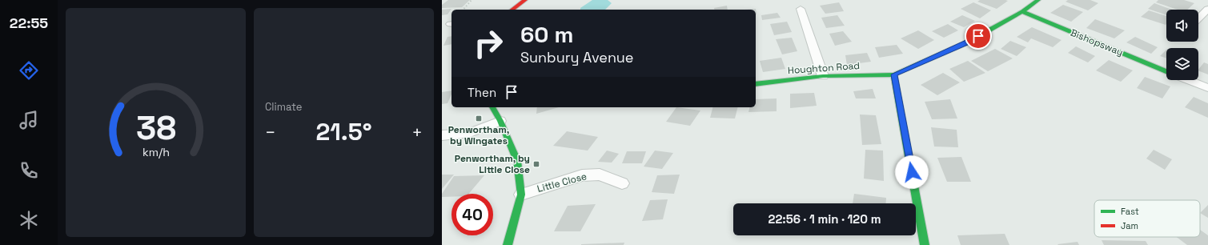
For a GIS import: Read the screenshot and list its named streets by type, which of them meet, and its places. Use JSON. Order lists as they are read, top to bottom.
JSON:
{
  "streets": {
    "street": ["Bishopsway", "Houghton Road", "Little Close"]
  },
  "places": {
    "transit": ["Penwortham, by Wingates", "Penwortham, by Little Close"]
  },
  "legend": ["Fast", "Jam"],
  "page": {
    "tabs": "22:55",
    "tile": "Climate",
    "turn": ["60 m", "Sunbury Avenue"],
    "then": "Then",
    "heat": ["−", "21.5°", "+"],
    "limit": "40",
    "trip": "22:56 · 1 min · 120 m",
    "gauge": ["38", "km/h"]
  }
}
